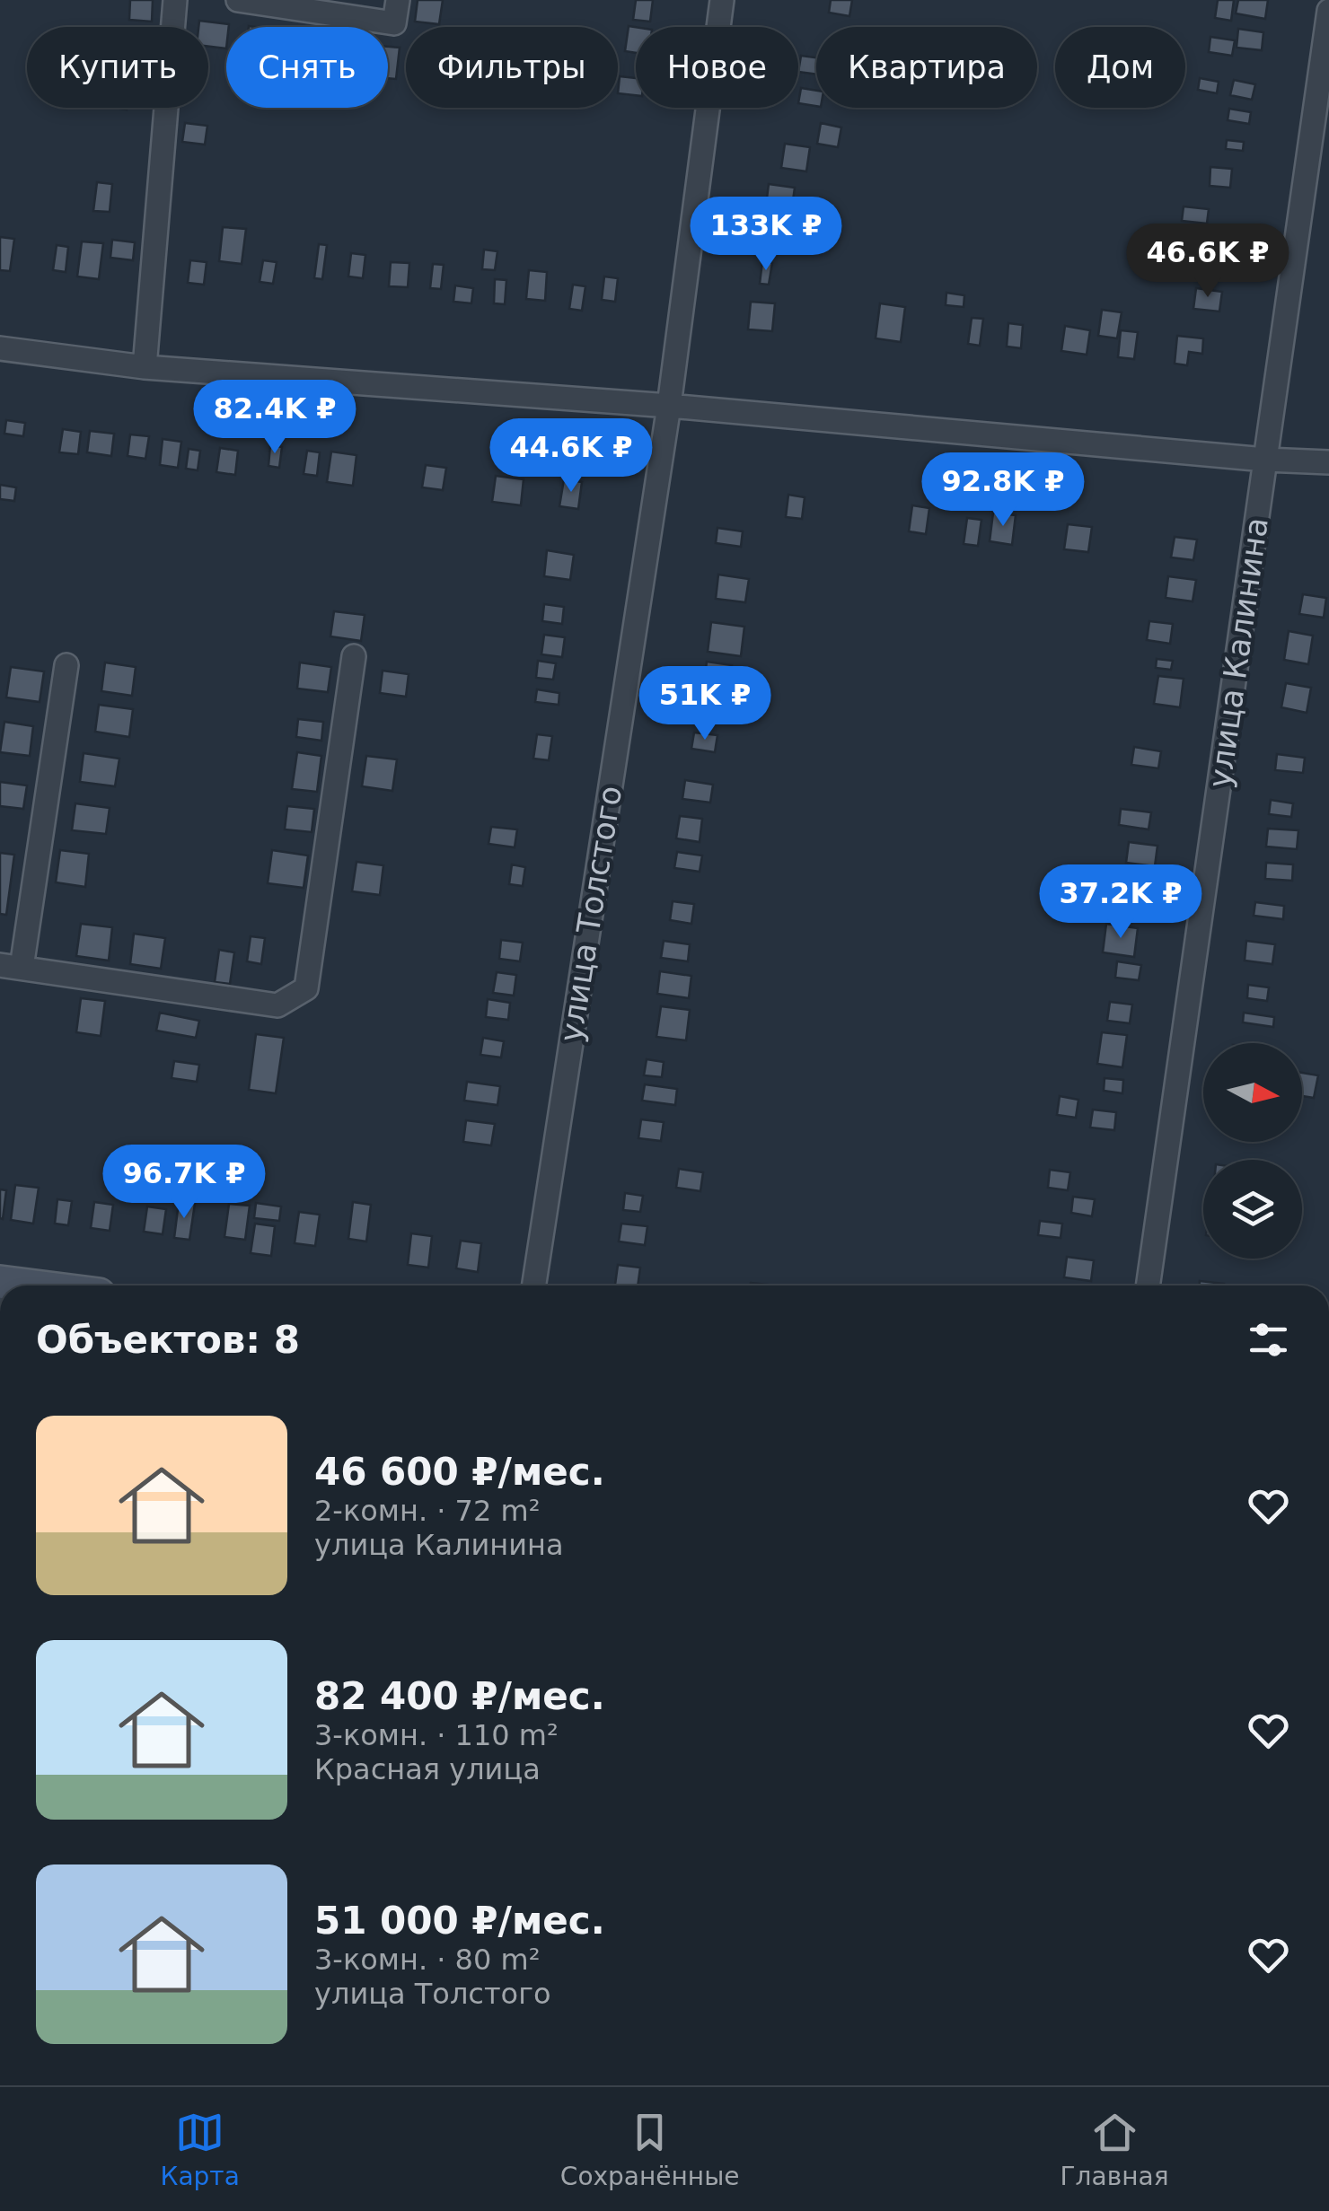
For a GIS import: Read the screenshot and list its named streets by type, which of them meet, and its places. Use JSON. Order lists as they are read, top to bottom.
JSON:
{
  "streets": {
    "street": ["улица Калинина", "улица Толстого"]
  },
  "north": "right",
  "page": {
    "chip": [
      "Купить",
      "Снять",
      "Фильтры",
      "Новое",
      "Квартира",
      "Дом"
    ],
    "price": [
      "133K ₽",
      "46.6K ₽",
      "82.4K ₽",
      "44.6K ₽",
      "92.8K ₽",
      "51K ₽",
      "37.2K ₽",
      "96.7K ₽"
    ],
    "heading": "Объектов: 8",
    "list": [
      {
        "name": "46 600 ₽/мес.",
        "note": "2-комн. · 72 m² · улица Калинина"
      },
      {
        "name": "82 400 ₽/мес.",
        "note": "3-комн. · 110 m² · Красная улица"
      },
      {
        "name": "51 000 ₽/мес.",
        "note": "3-комн. · 80 m² · улица Толстого"
      }
    ],
    "tabs": ["Карта", "Сохранённые", "Главная"]
  }
}
